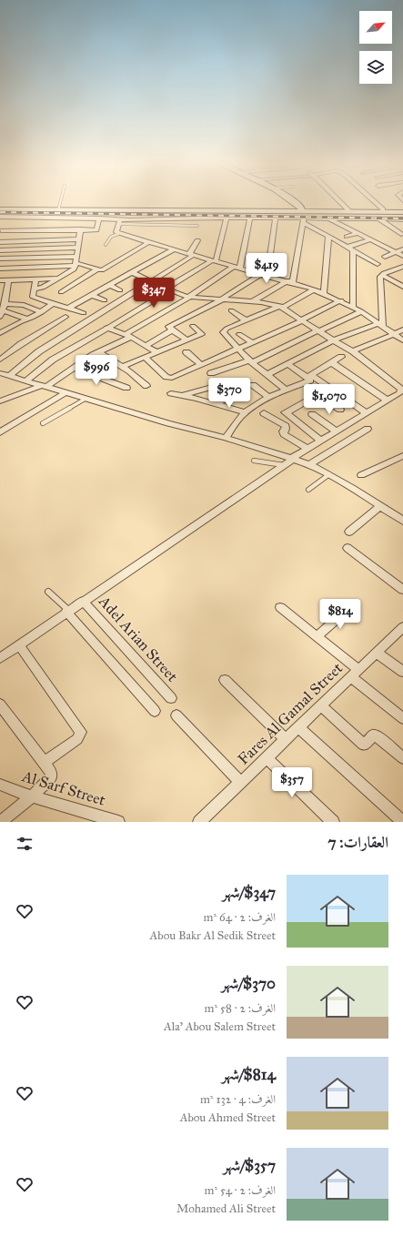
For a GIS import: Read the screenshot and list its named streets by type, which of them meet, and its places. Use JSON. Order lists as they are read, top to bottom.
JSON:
{
  "streets": {
    "street": ["Adel Arian Street", "Fares Al Gamal Street", "Al Sarf Street"]
  },
  "north": "top right",
  "page": {
    "price": [
      "$419",
      "$347",
      "$996",
      "$370",
      "$1,070",
      "$814",
      "$357"
    ],
    "heading": "العقارات: 7",
    "list": [
      {
        "name": "$347/شهر",
        "note": "الغرف: 2 · 64 m² · Abou Bakr Al Sedik Street"
      },
      {
        "name": "$370/شهر",
        "note": "الغرف: 2 · 58 m² · Ala' Abou Salem Street"
      },
      {
        "name": "$814/شهر",
        "note": "الغرف: 4 · 132 m² · Abou Ahmed Street"
      },
      {
        "name": "$357/شهر",
        "note": "الغرف: 2 · 54 m² · Mohamed Ali Street"
      }
    ]
  }
}
